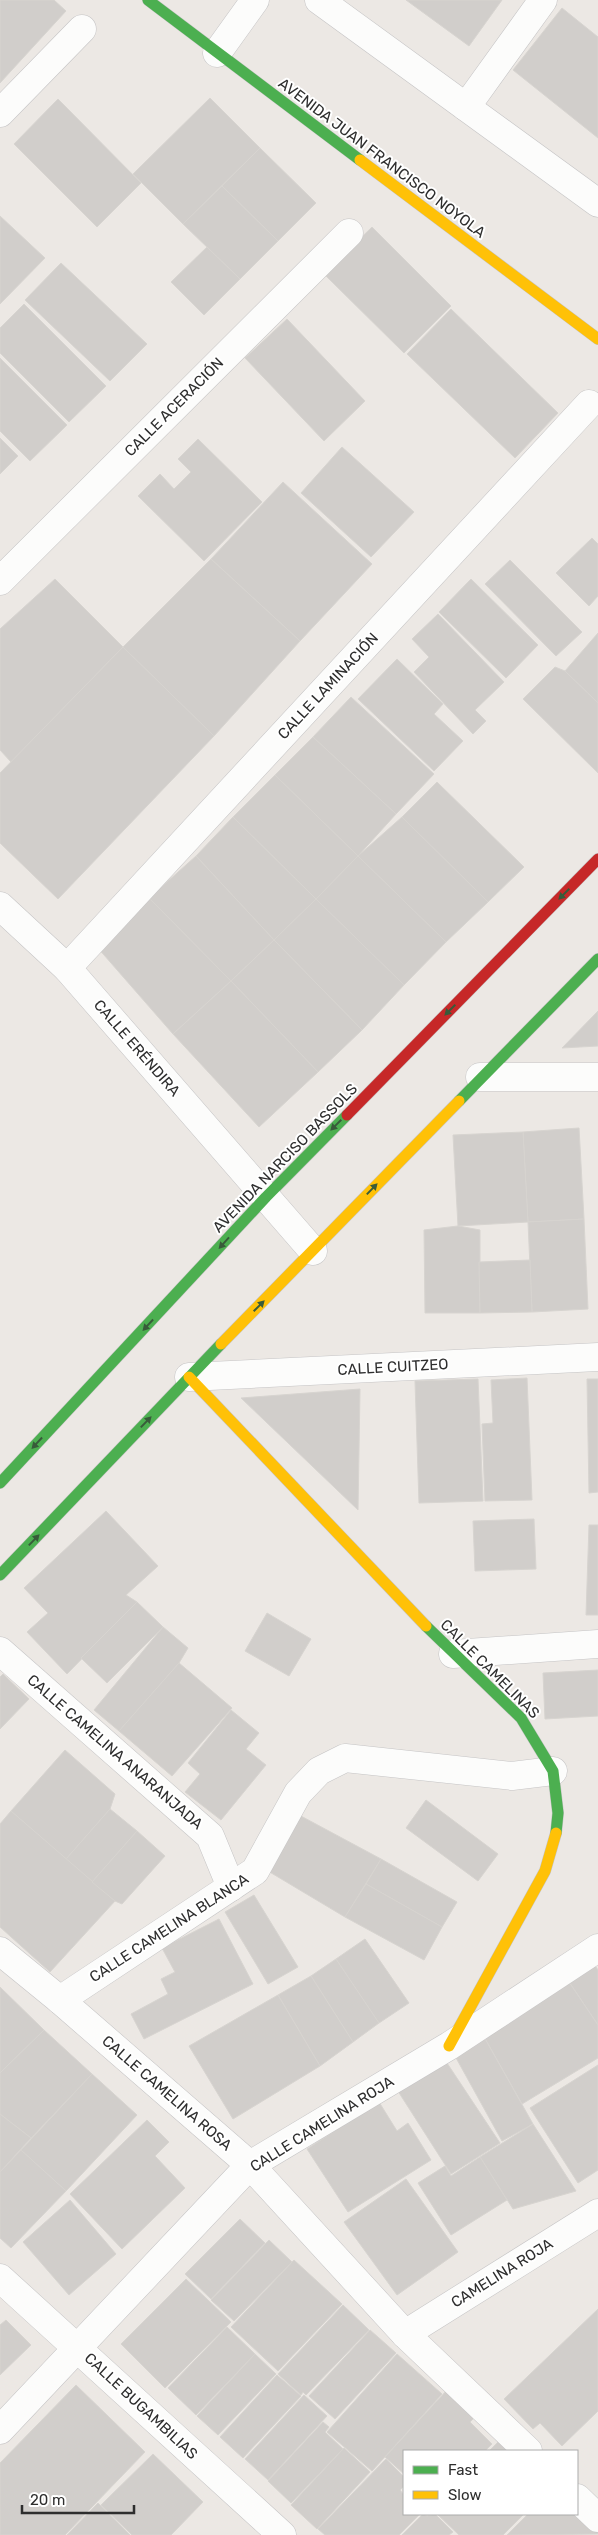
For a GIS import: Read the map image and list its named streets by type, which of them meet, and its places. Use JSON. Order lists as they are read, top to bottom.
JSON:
{
  "streets": {
    "street": [
      "AVENIDA JUAN FRANCISCO NOYOLA",
      "CALLE ACERACIÓN",
      "CALLE LAMINACIÓN",
      "CALLE ERÉNDIRA",
      "AVENIDA NARCISO BASSOLS",
      "CALLE CUITZEO",
      "CALLE CAMELINAS",
      "CALLE CAMELINA ANARANJADA",
      "CALLE CAMELINA BLANCA",
      "CALLE CAMELINA ROSA",
      "CALLE CAMELINA ROJA",
      "CAMELINA ROJA",
      "CALLE BUGAMBILIAS"
    ]
  },
  "crossings": [
    ["CALLE LAMINACIÓN", "CALLE ERÉNDIRA"],
    ["CALLE ERÉNDIRA", "AVENIDA NARCISO BASSOLS"],
    ["CALLE CUITZEO", "CALLE CAMELINAS"],
    ["CALLE CAMELINAS", "CALLE CAMELINA BLANCA"],
    ["CALLE CAMELINAS", "CALLE CAMELINA ROJA"],
    ["CALLE CAMELINA ANARANJADA", "CALLE CAMELINA BLANCA"],
    ["CALLE CAMELINA BLANCA", "CALLE CAMELINA ROSA"],
    ["CALLE CAMELINA ROSA", "CALLE CAMELINA ROJA"],
    ["CALLE CAMELINA ROSA", "CAMELINA ROJA"],
    ["CALLE CAMELINA ROJA", "CALLE BUGAMBILIAS"]
  ],
  "legend": ["Fast", "Slow"],
  "scale_bar": "20 m"
}
